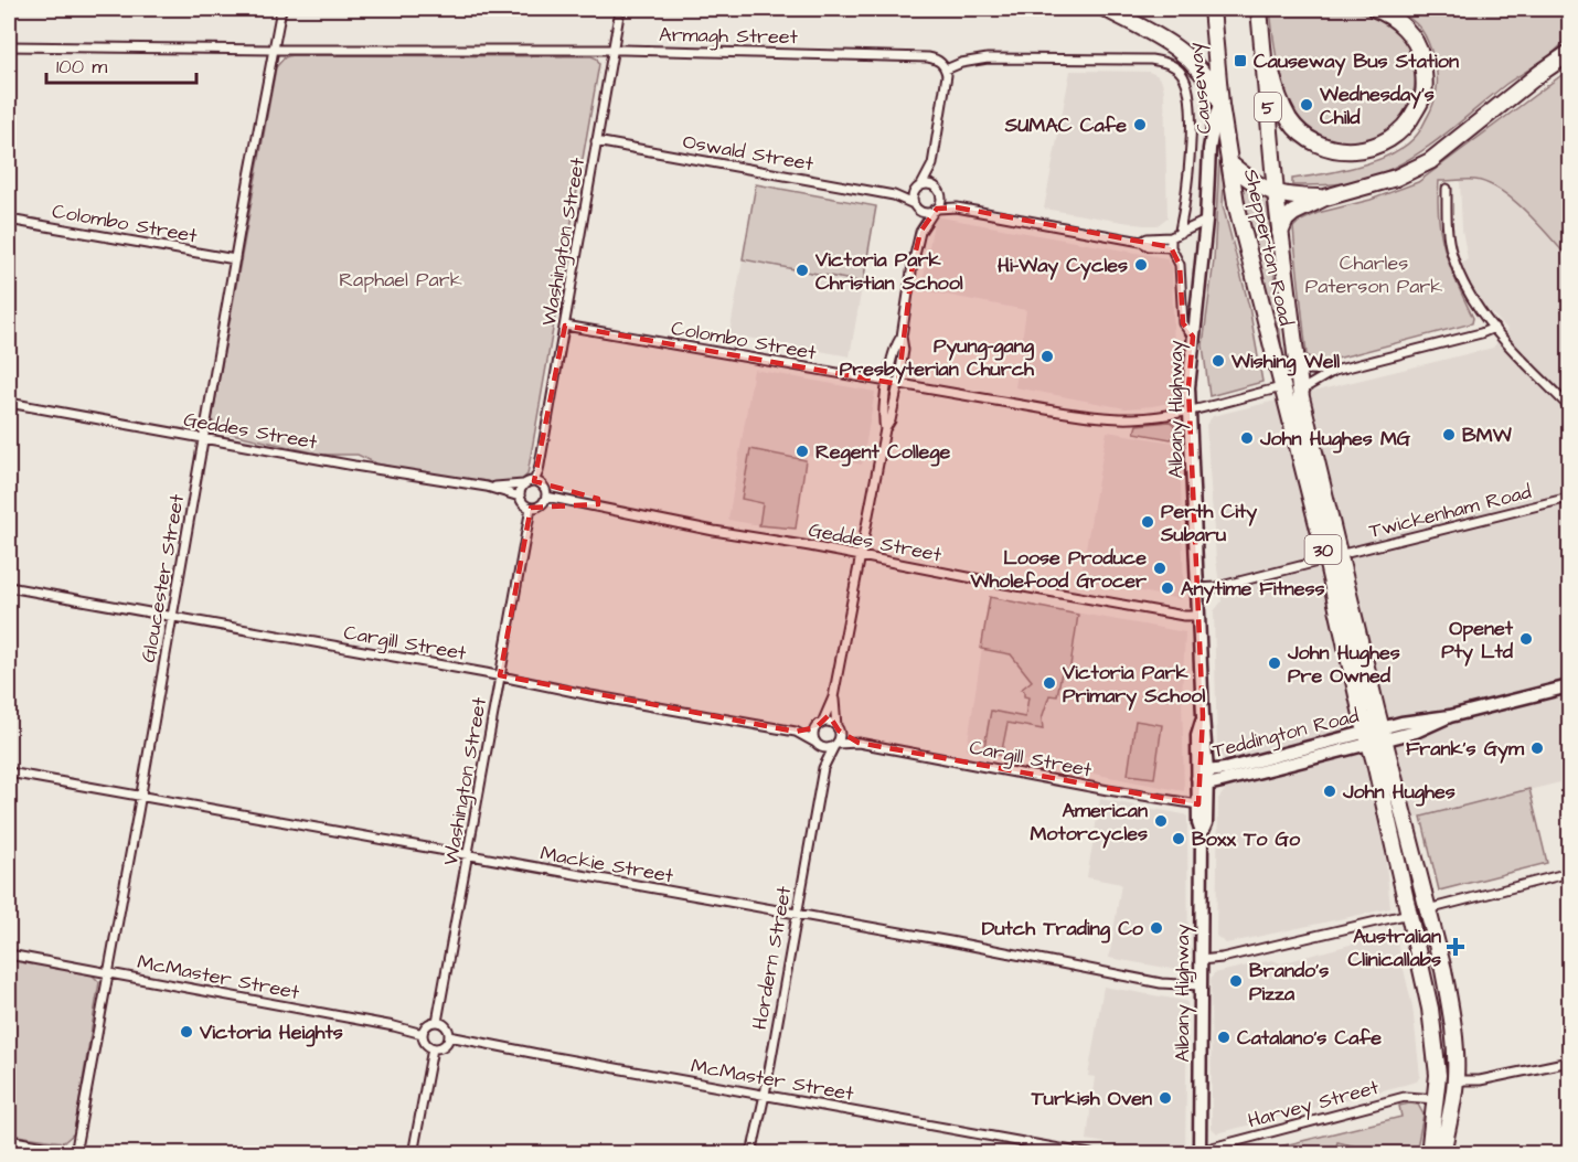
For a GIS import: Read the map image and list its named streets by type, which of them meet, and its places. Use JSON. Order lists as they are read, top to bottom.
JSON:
{
  "streets": {
    "highway": [
      "Causeway",
      "5",
      "Shepperton Road",
      "30"
    ],
    "main road": ["Albany Highway", "Teddington Road"],
    "street": [
      "Armagh Street",
      "Oswald Street",
      "Colombo Street",
      "Washington Street",
      "Geddes Street",
      "Twickenham Road",
      "Gloucester Street",
      "Cargill Street",
      "Mackie Street",
      "Hordern Street",
      "McMaster Street",
      "Harvey Street"
    ]
  },
  "crossings": [
    ["Armagh Street", "Washington Street"],
    ["Armagh Street", "Gloucester Street"],
    ["Causeway", "Shepperton Road"],
    ["Causeway", "Albany Highway"],
    ["5", "Shepperton Road"],
    ["Oswald Street", "Washington Street"],
    ["Colombo Street", "Washington Street"],
    ["Colombo Street", "Shepperton Road"],
    ["Colombo Street", "Albany Highway"],
    ["Colombo Street", "Gloucester Street"],
    ["Washington Street", "Geddes Street"],
    ["Washington Street", "Cargill Street"],
    ["Washington Street", "Mackie Street"],
    ["Washington Street", "McMaster Street"],
    ["Shepperton Road", "Twickenham Road"],
    ["Shepperton Road", "Teddington Road"],
    ["Shepperton Road", "Harvey Street"],
    ["Albany Highway", "Geddes Street"],
    ["Albany Highway", "Twickenham Road"],
    ["Albany Highway", "Cargill Street"],
    ["Albany Highway", "Teddington Road"],
    ["Albany Highway", "Mackie Street"],
    ["Albany Highway", "Harvey Street"],
    ["Geddes Street", "Gloucester Street"],
    ["Gloucester Street", "Cargill Street"],
    ["Gloucester Street", "Mackie Street"],
    ["Gloucester Street", "McMaster Street"],
    ["Cargill Street", "Hordern Street"],
    ["Mackie Street", "Hordern Street"],
    ["Hordern Street", "McMaster Street"]
  ],
  "parks": ["Charles Paterson Park", "Raphael Park"],
  "places": {
    "transit": ["Causeway Bus Station"],
    "other": [
      "Wednesday's Child",
      "SUMAC Cafe",
      "Hi-Way Cycles",
      "Victoria Park Christian School",
      "Pyung-gang Presbyterian Church",
      "Wishing Well",
      "BMW",
      "John Hughes MG",
      "Regent College",
      "Perth City Subaru",
      "Loose Produce Wholefood Grocer",
      "Anytime Fitness",
      "Openet Pty Ltd",
      "John Hughes Pre Owned",
      "Victoria Park Primary School",
      "Frank's Gym",
      "John Hughes",
      "American Motorcycles",
      "Boxx To Go",
      "Dutch Trading Co",
      "Brando's Pizza",
      "Victoria Heights",
      "Catalano's Cafe",
      "Turkish Oven"
    ],
    "health": ["Australian Clinicallabs"]
  },
  "scale_bar": "100 m"
}
